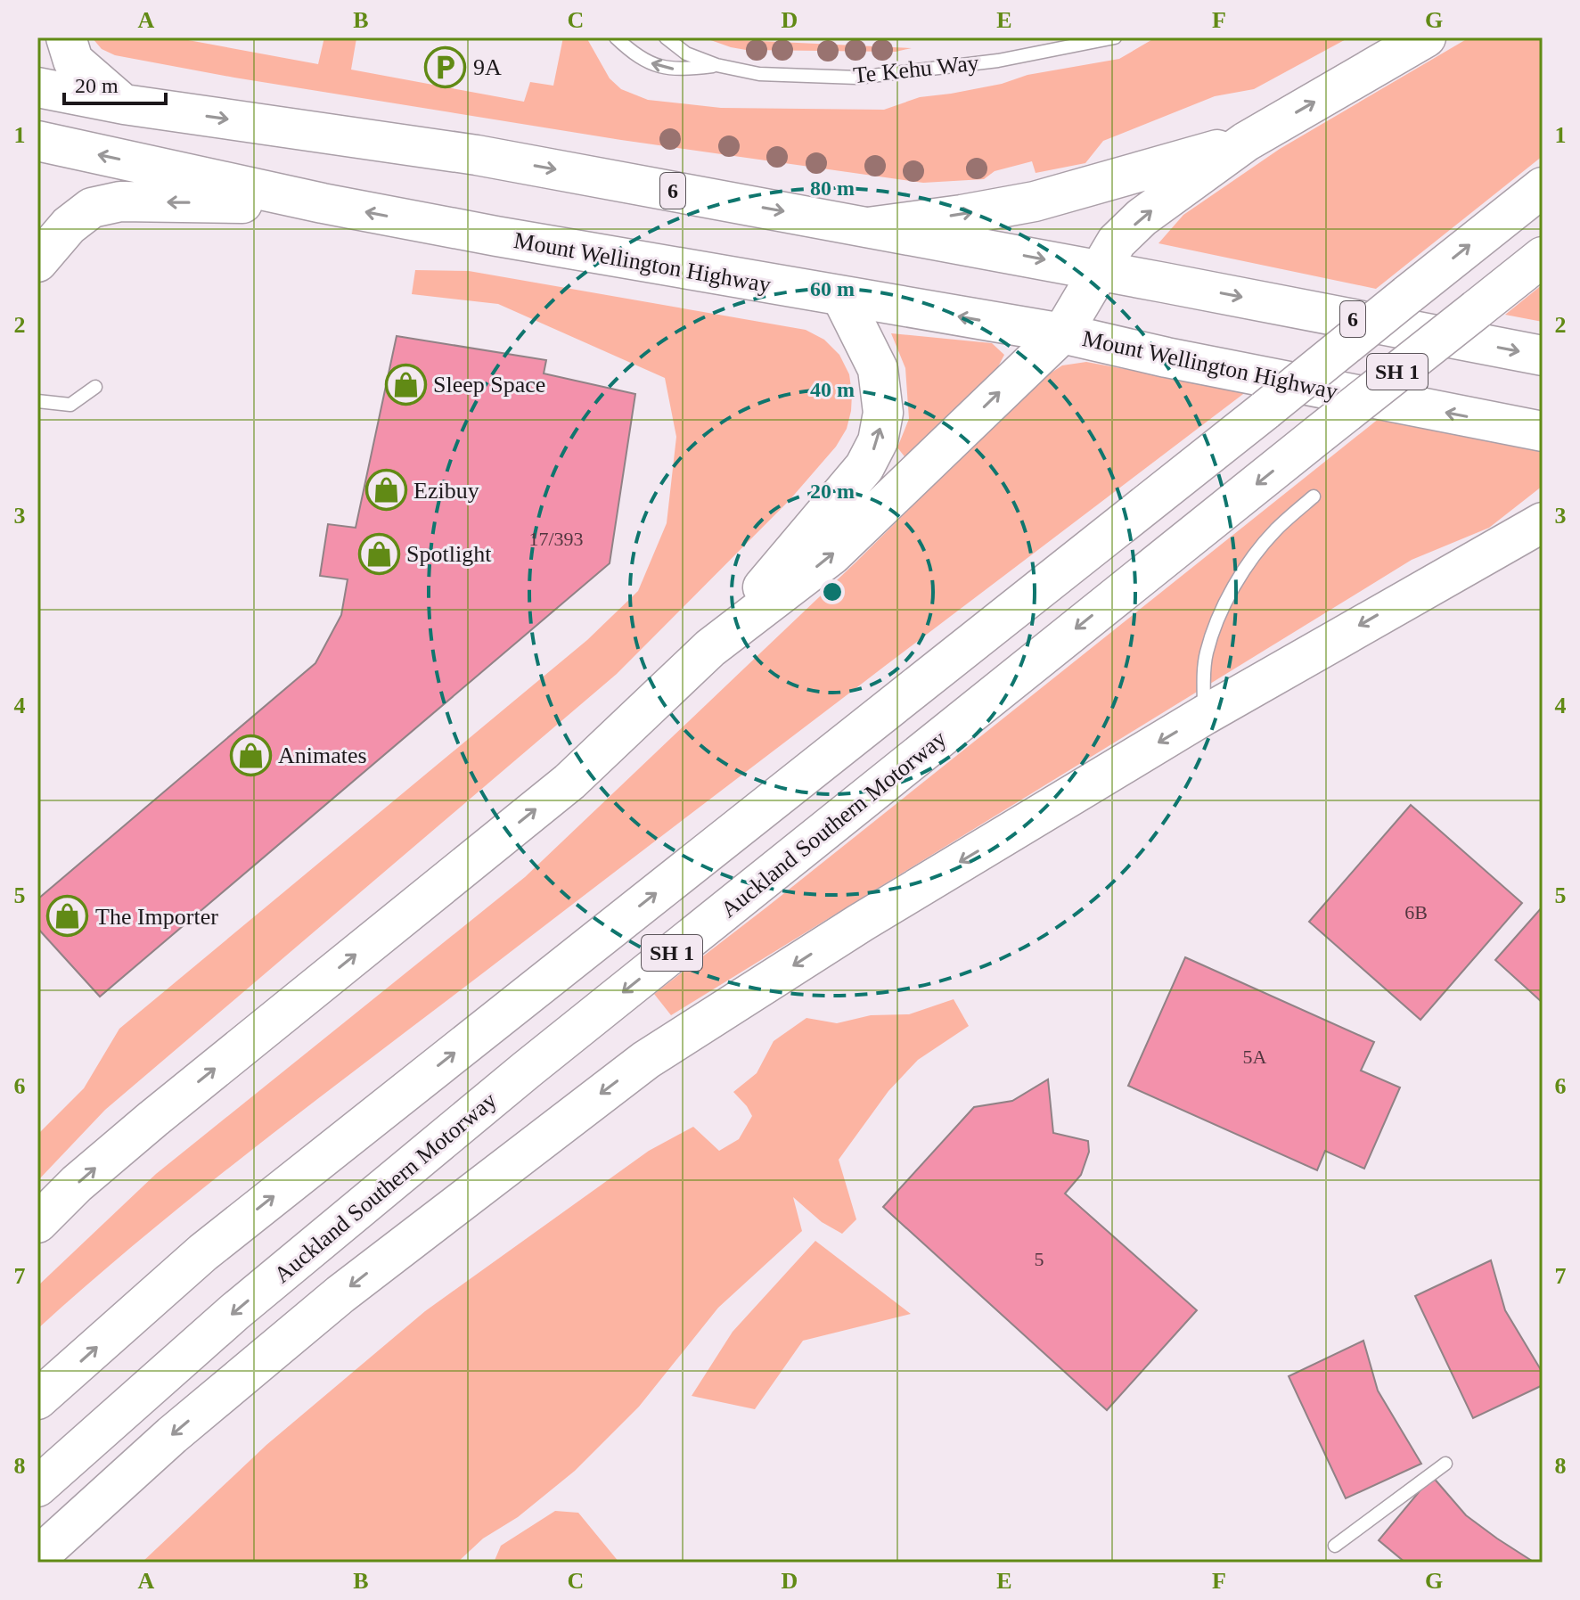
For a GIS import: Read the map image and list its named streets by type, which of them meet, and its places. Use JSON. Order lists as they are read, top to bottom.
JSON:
{
  "streets": {
    "main road": [
      "6",
      "Mount Wellington Highway",
      "SH 1",
      "Auckland Southern Motorway"
    ],
    "lane": ["Te Kehu Way"]
  },
  "places": {
    "parking": ["9A"],
    "shop": [
      "Sleep Space",
      "Ezibuy",
      "Spotlight",
      "Animates",
      "The Importer"
    ]
  },
  "house_numbers": [
    "17/393",
    "6B",
    "5A",
    "5"
  ],
  "scale_bar": "20 m",
  "grid": {
    "columns": [
      "A",
      "B",
      "C",
      "D",
      "E",
      "F",
      "G"
    ],
    "rows": [
      "1",
      "2",
      "3",
      "4",
      "5",
      "6",
      "7",
      "8"
    ]
  },
  "rings": [
    "80 m",
    "60 m",
    "40 m",
    "20 m"
  ]
}
